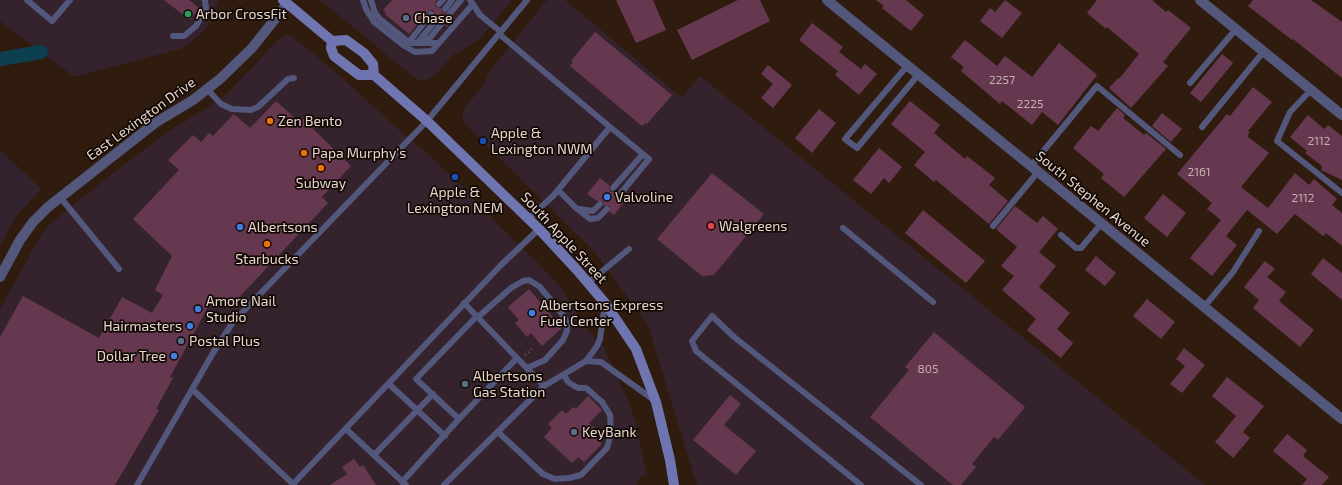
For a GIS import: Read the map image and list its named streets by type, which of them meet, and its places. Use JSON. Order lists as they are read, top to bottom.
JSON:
{
  "streets": {
    "main road": ["South Apple Street"],
    "street": ["East Lexington Drive", "South Stephen Avenue"]
  },
  "places": [
    "Arbor CrossFit",
    "Chase",
    "Zen Bento",
    "Apple & Lexington NWM",
    "Papa Murphy's",
    "Subway",
    "Apple & Lexington NEM",
    "Valvoline",
    "Walgreens",
    "Albertsons",
    "Starbucks",
    "Amore Nail Studio",
    "Albertsons Express Fuel Center",
    "Hairmasters",
    "Postal Plus",
    "Dollar Tree",
    "Albertsons Gas Station",
    "KeyBank"
  ],
  "house_numbers": [
    "2257",
    "2225",
    "2112",
    "2161",
    "2112",
    "805"
  ]
}
